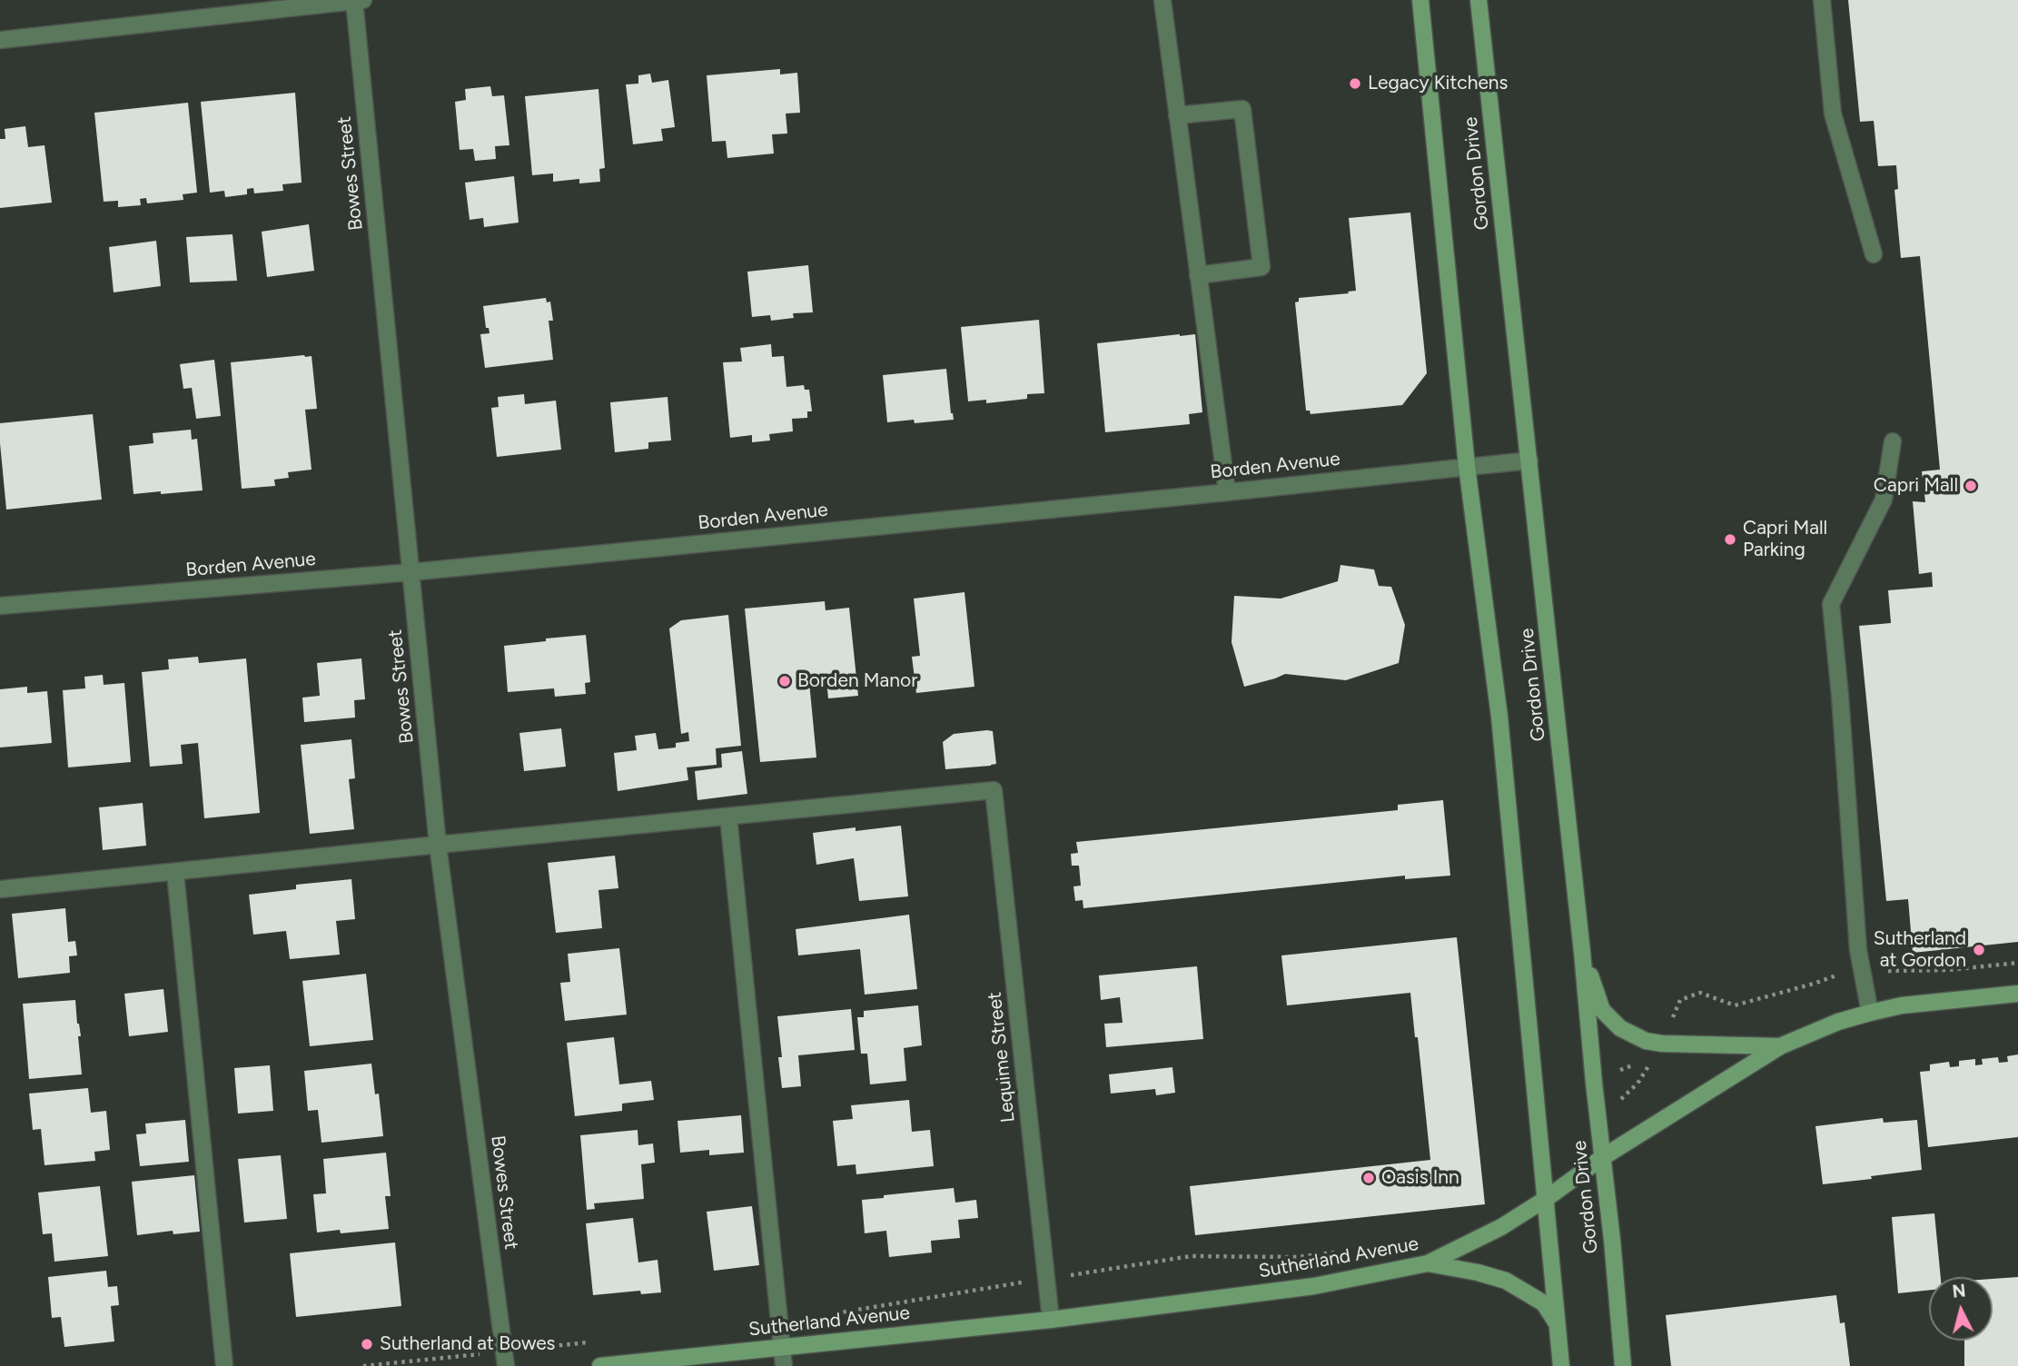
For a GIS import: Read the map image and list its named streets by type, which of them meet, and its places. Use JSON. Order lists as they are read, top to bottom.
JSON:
{
  "streets": {
    "main road": ["Gordon Drive", "Sutherland Avenue"],
    "street": ["Bowes Street", "Borden Avenue", "Lequime Street"]
  },
  "crossings": [
    ["Bowes Street", "Borden Avenue"],
    ["Gordon Drive", "Borden Avenue"],
    ["Gordon Drive", "Sutherland Avenue"],
    ["Lequime Street", "Sutherland Avenue"]
  ],
  "places": [
    "Legacy Kitchens",
    "Capri Mall",
    "Capri Mall Parking",
    "Borden Manor",
    "Sutherland at Gordon",
    "Oasis Inn",
    "Sutherland at Bowes"
  ],
  "north": "top"
}
